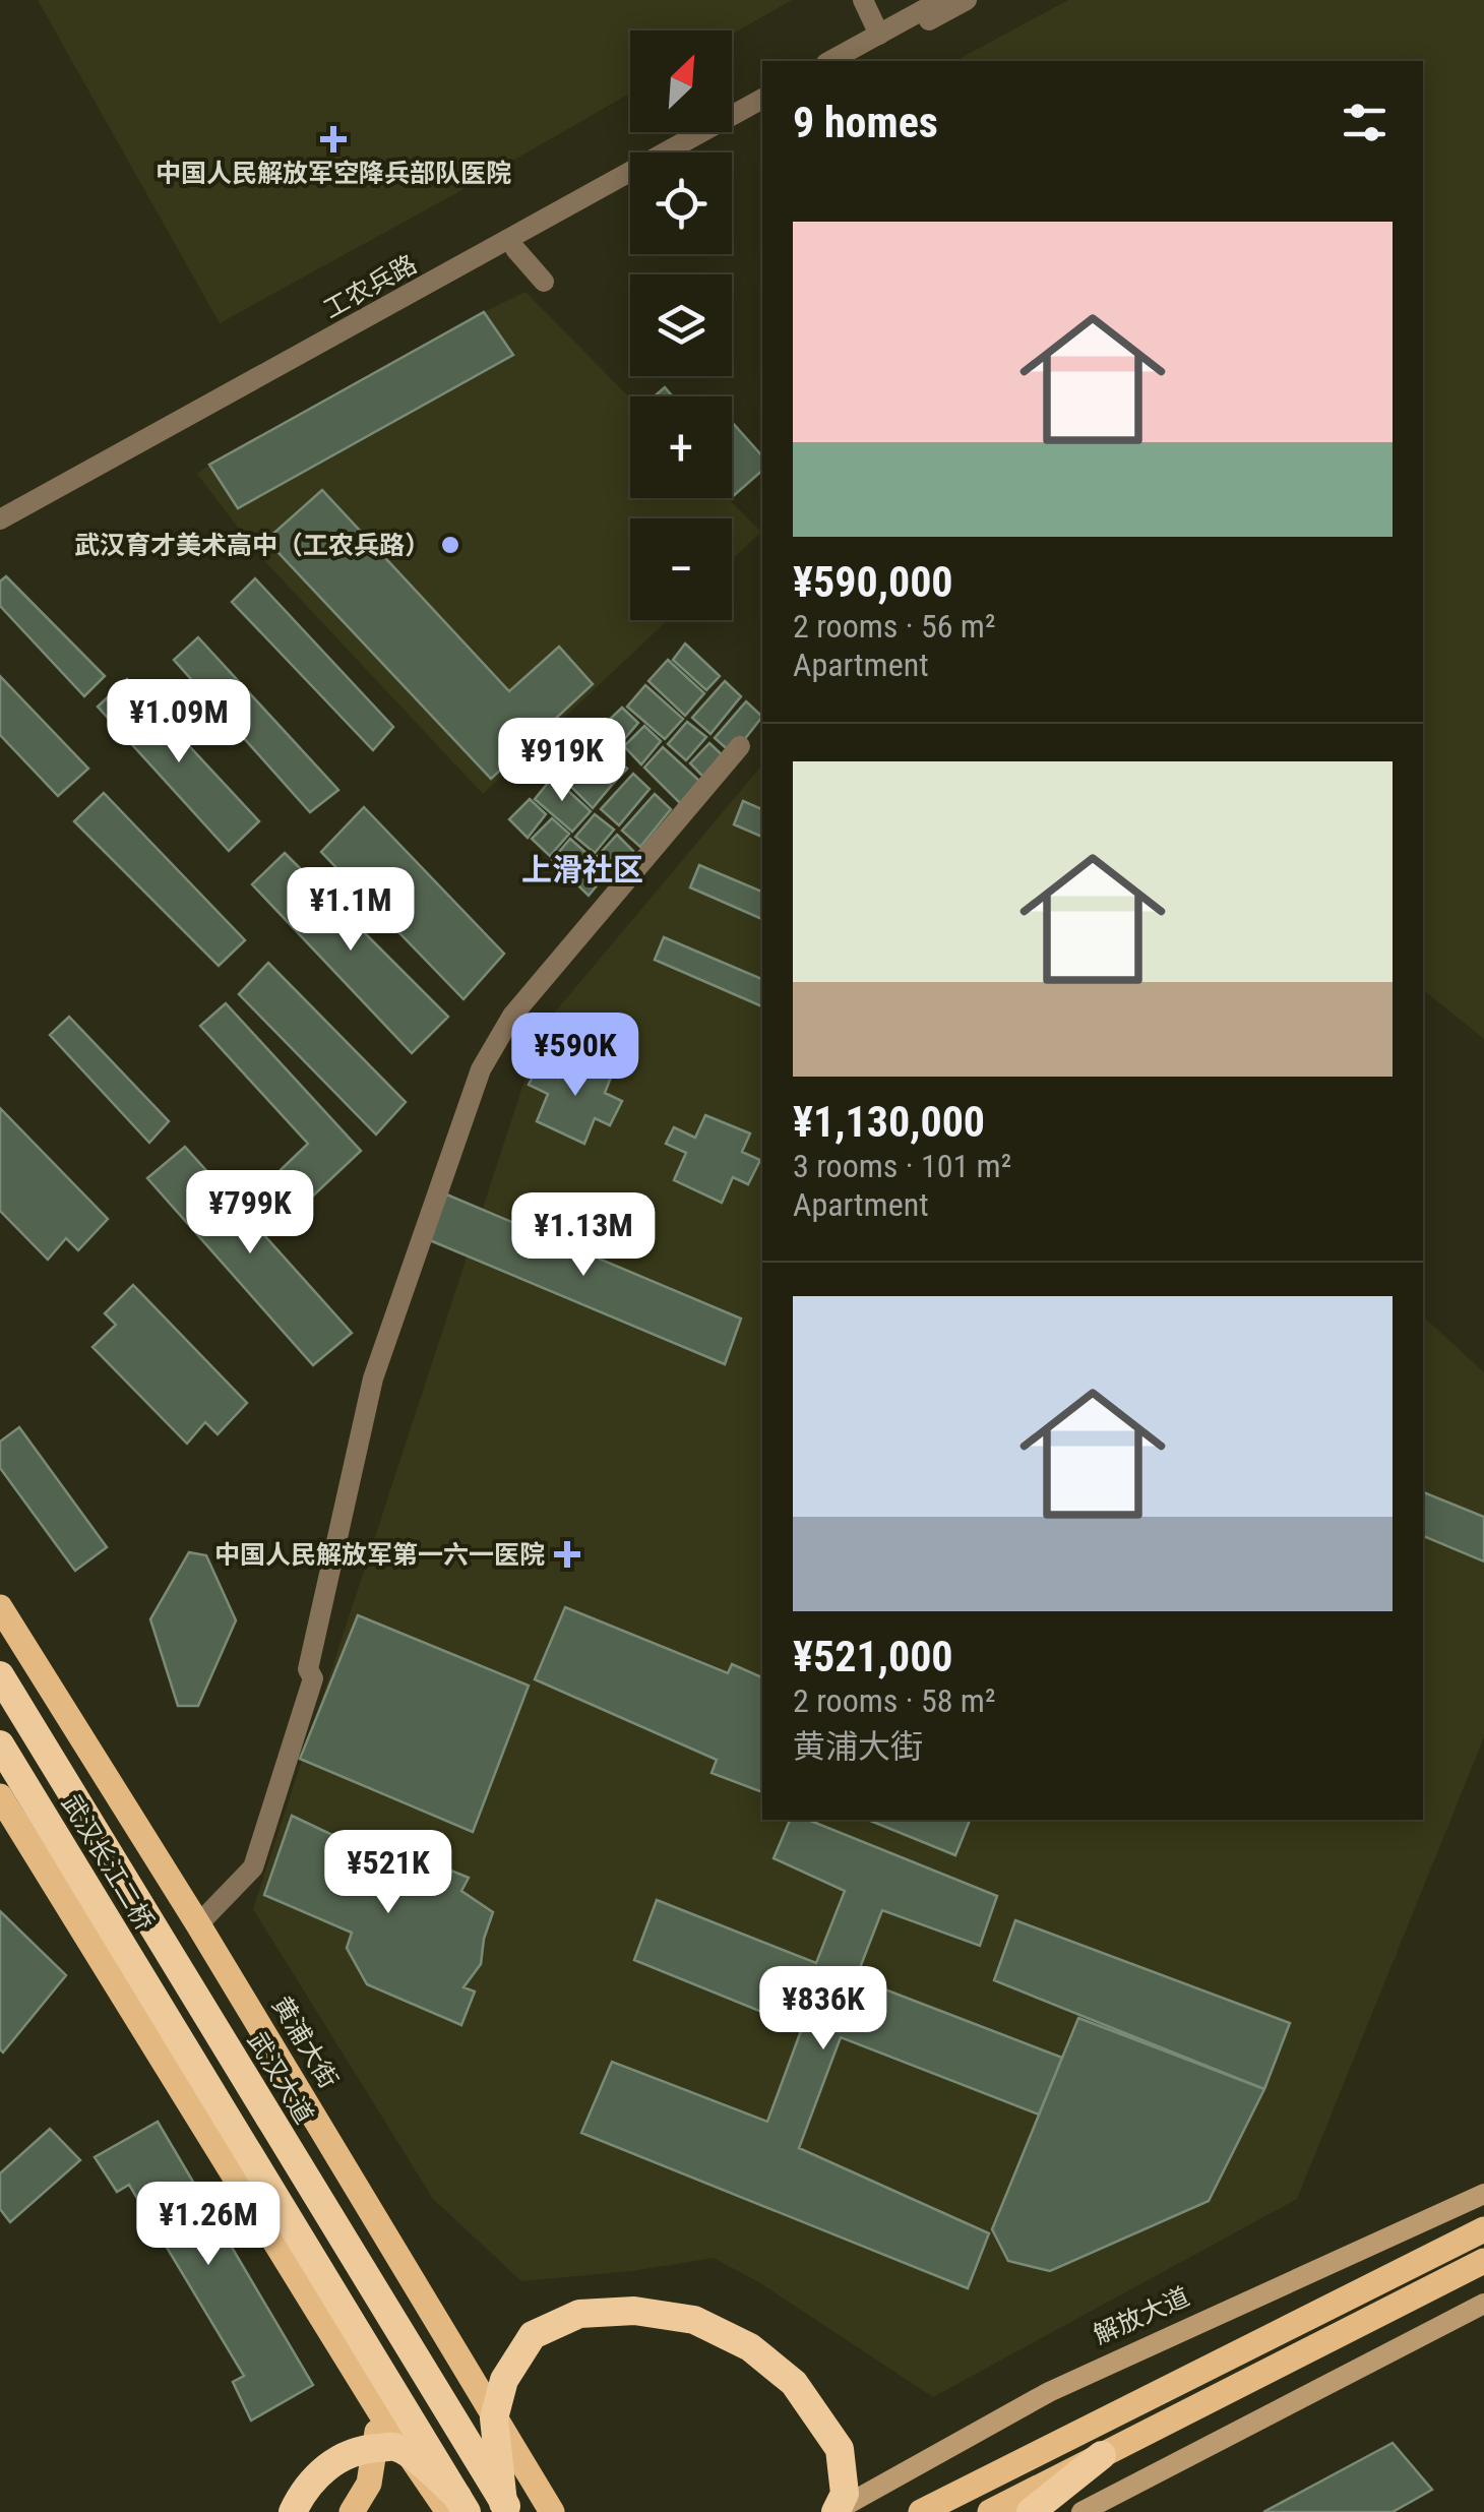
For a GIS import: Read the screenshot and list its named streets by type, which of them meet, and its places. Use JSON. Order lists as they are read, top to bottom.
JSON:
{
  "streets": {
    "highway": ["武汉长江二桥", "武汉大道"],
    "main road": ["黄浦大街", "解放大道"],
    "street": ["工农兵路"]
  },
  "districts": ["上滑社区"],
  "places": {
    "health": ["中国人民解放军空降兵部队医院", "中国人民解放军第一六一医院"],
    "other": ["武汉育才美术高中（工农兵路）"]
  },
  "north": "top right",
  "page": {
    "map_buttons": ["+", "−"],
    "heading": "9 homes",
    "list": [
      {
        "name": "¥590,000",
        "note": "2 rooms · 56 m² · Apartment"
      },
      {
        "name": "¥1,130,000",
        "note": "3 rooms · 101 m² · Apartment"
      },
      {
        "name": "¥521,000",
        "note": "2 rooms · 58 m² · 黄浦大街"
      }
    ],
    "price": [
      "¥1.09M",
      "¥919K",
      "¥1.1M",
      "¥590K",
      "¥799K",
      "¥1.13M",
      "¥521K",
      "¥836K",
      "¥1.26M"
    ]
  }
}
